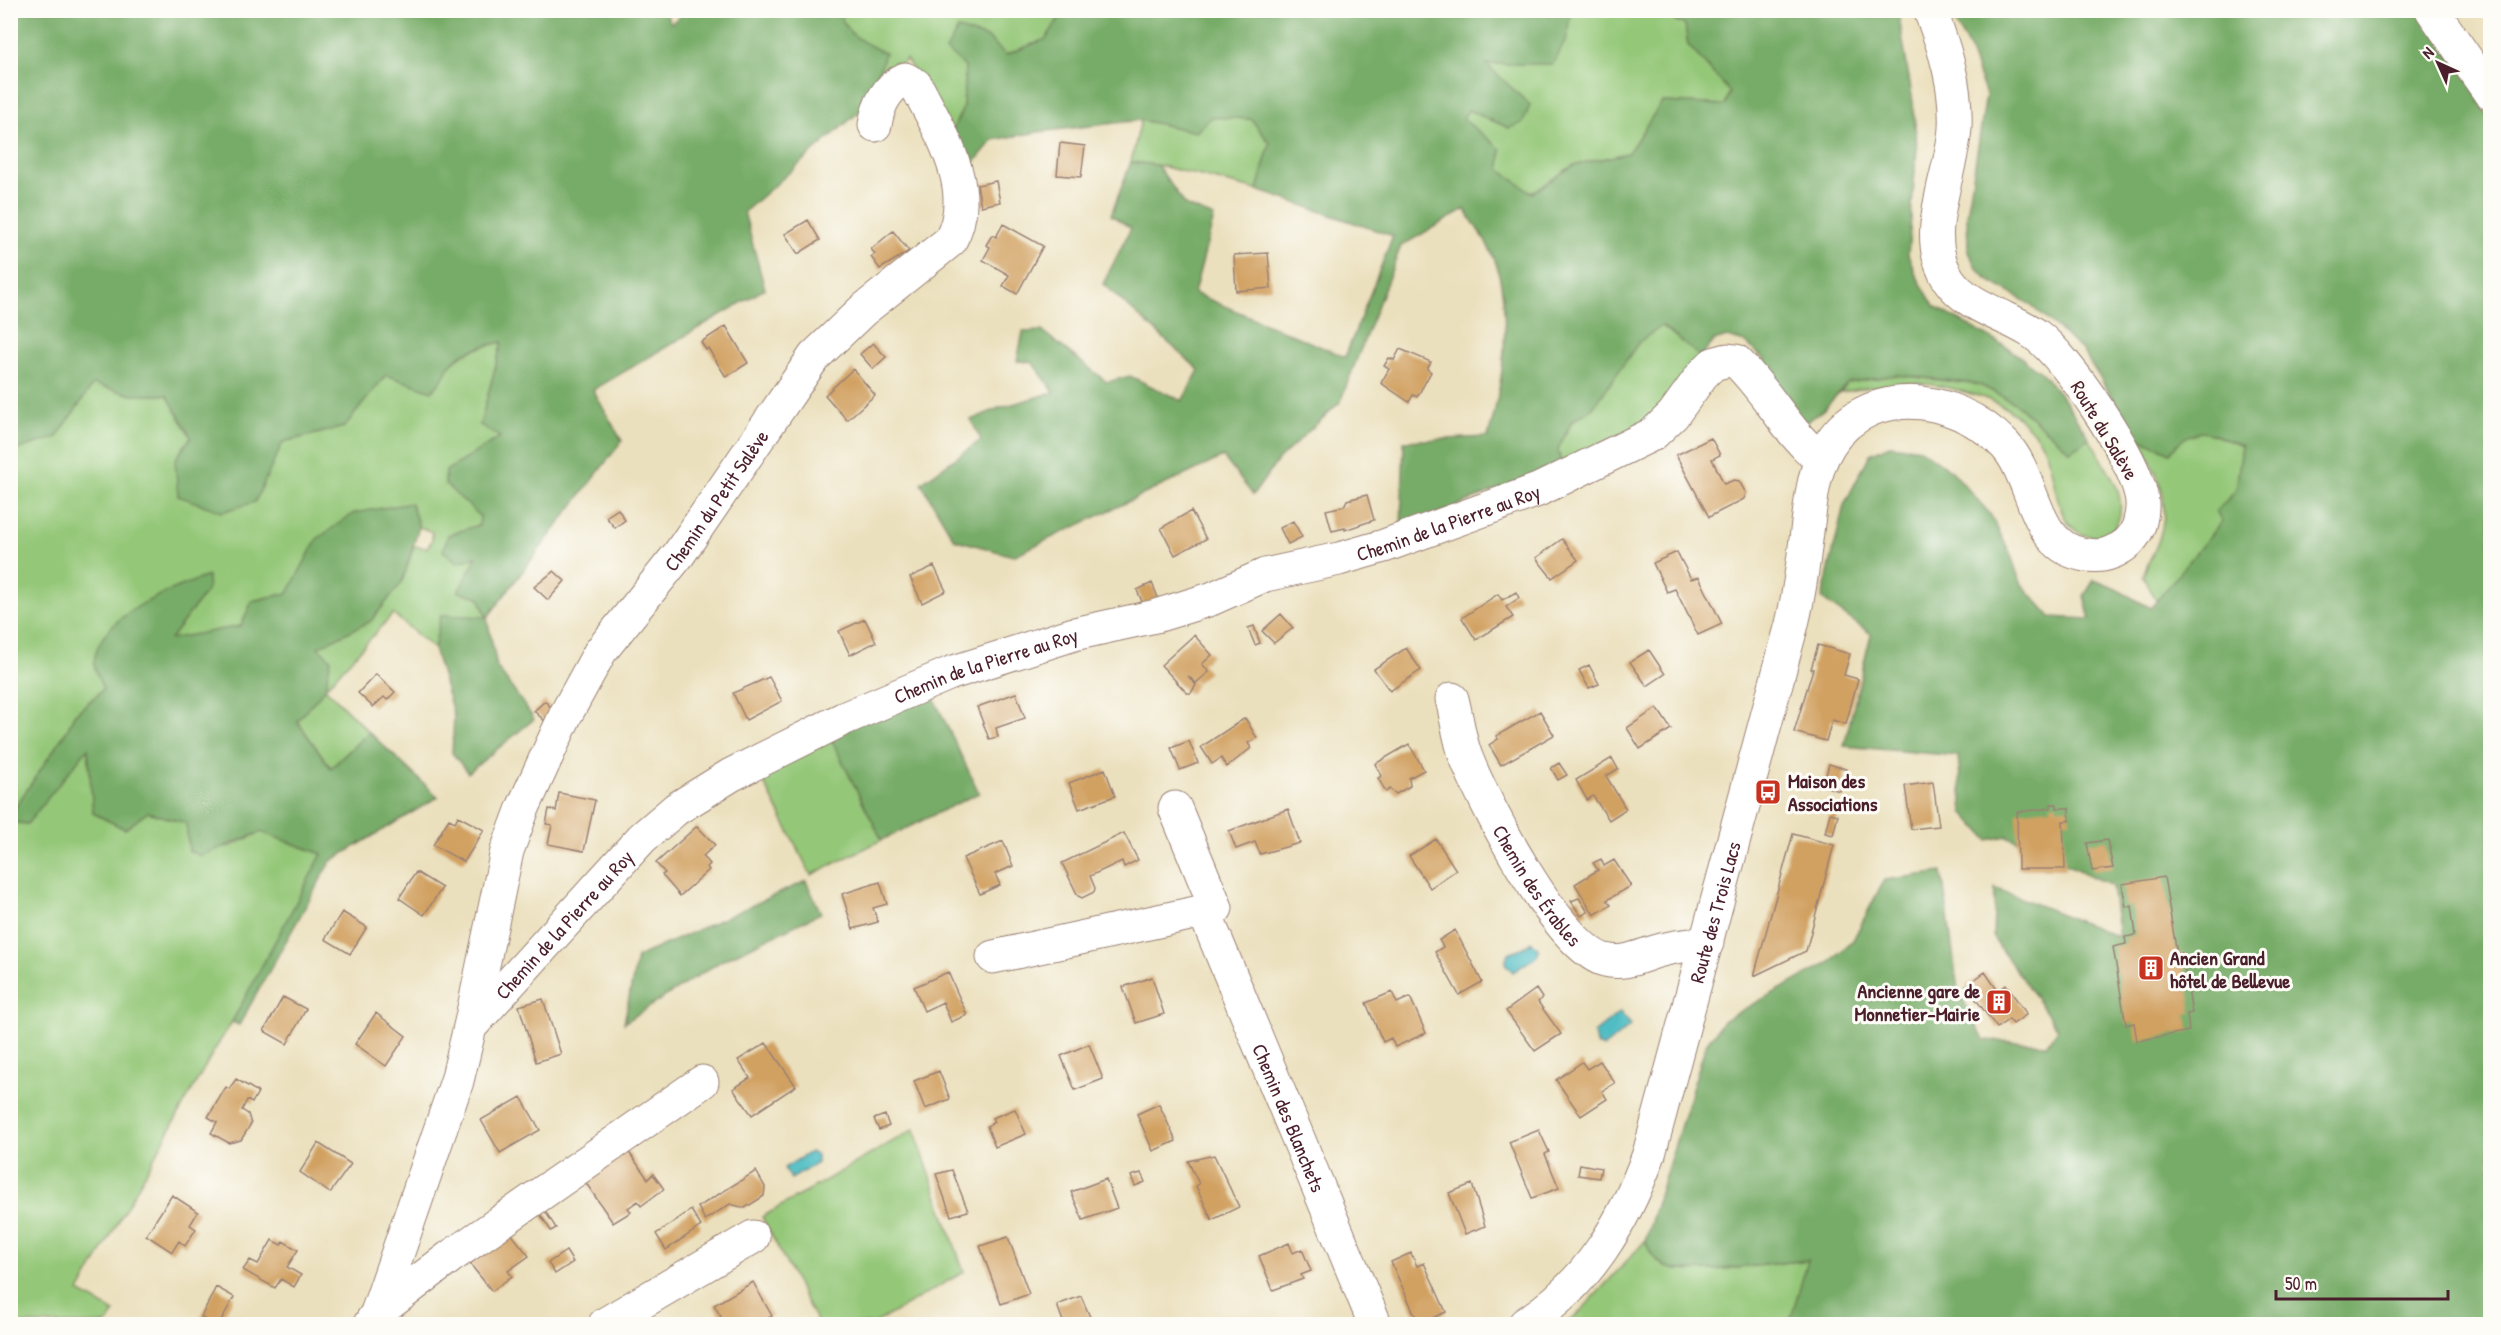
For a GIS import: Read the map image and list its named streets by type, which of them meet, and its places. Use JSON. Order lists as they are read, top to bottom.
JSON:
{
  "streets": {
    "street": [
      "Route du Salève",
      "Chemin du Petit Salève",
      "Chemin de la Pierre au Roy",
      "Chemin des Érables",
      "Route des Trois Lacs",
      "Chemin des Blanchets"
    ]
  },
  "crossings": [
    ["Route du Salève", "Chemin de la Pierre au Roy"],
    ["Route du Salève", "Route des Trois Lacs"],
    ["Chemin du Petit Salève", "Chemin de la Pierre au Roy"],
    ["Chemin de la Pierre au Roy", "Route des Trois Lacs"],
    ["Chemin des Érables", "Route des Trois Lacs"]
  ],
  "places": {
    "bus stop": ["Maison des Associations"],
    "building": ["Ancien Grand hôtel de Bellevue", "Ancienne gare de Monnetier-Mairie"]
  },
  "scale_bar": "50 m",
  "north": "top left"
}
